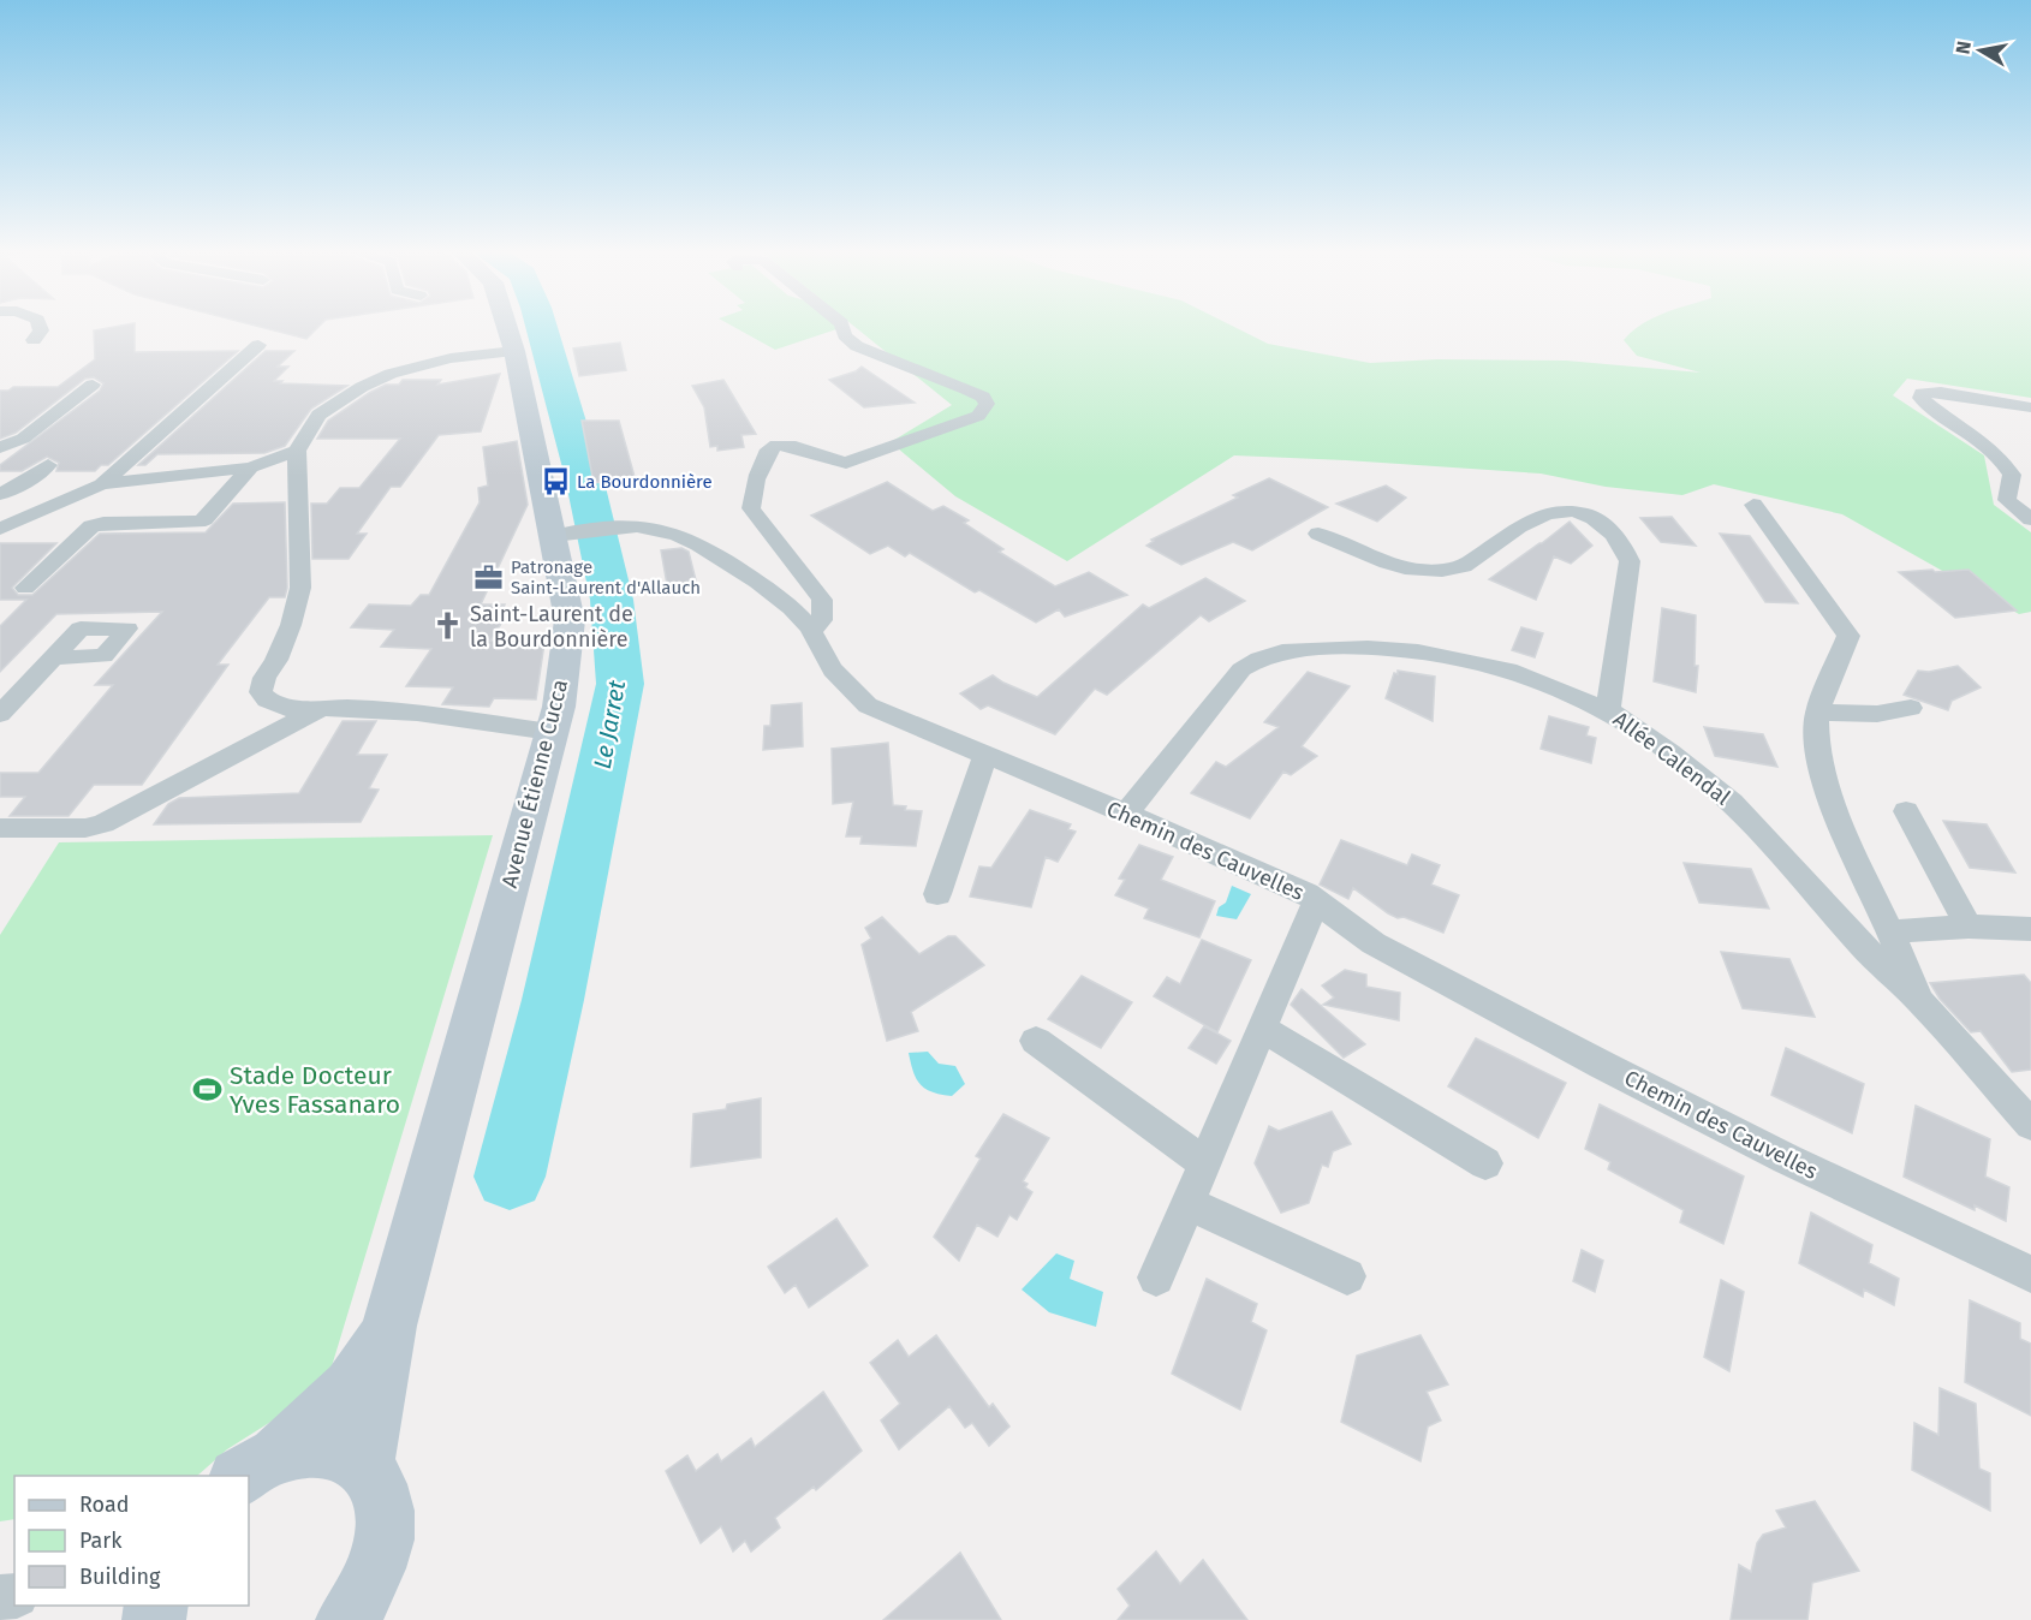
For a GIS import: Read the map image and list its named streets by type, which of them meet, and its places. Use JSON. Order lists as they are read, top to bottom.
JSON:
{
  "streets": {
    "main road": ["Avenue Étienne Cucca"],
    "street": ["Allée Calendal", "Chemin des Cauvelles"]
  },
  "crossings": [
    ["Allée Calendal", "Chemin des Cauvelles"],
    ["Avenue Étienne Cucca", "Chemin des Cauvelles"]
  ],
  "water": ["Le Jarret"],
  "places": {
    "bus stop": ["La Bourdonnière"],
    "office": ["Patronage Saint-Laurent d'Allauch"],
    "church": ["Saint-Laurent de la Bourdonnière"],
    "sports": ["Stade Docteur Yves Fassanaro"]
  },
  "legend": ["Road", "Park", "Building"],
  "north": "left"
}
